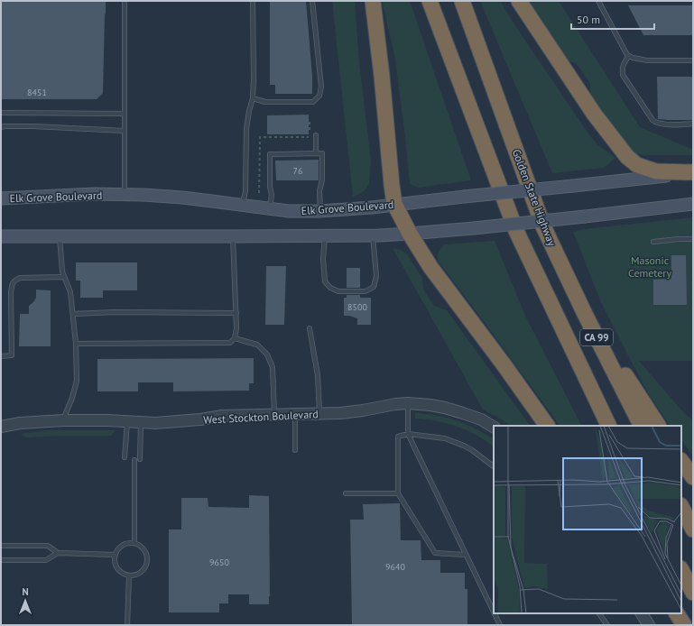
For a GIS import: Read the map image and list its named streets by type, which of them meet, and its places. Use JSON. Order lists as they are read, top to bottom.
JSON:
{
  "streets": {
    "highway": ["Golden State Highway", "CA 99"],
    "main road": ["Elk Grove Boulevard"],
    "street": ["West Stockton Boulevard"]
  },
  "parks": ["Masonic Cemetery"],
  "house_numbers": [
    "8451",
    "76",
    "8500",
    "9650",
    "9640"
  ],
  "scale_bar": "50 m",
  "north": "top"
}
